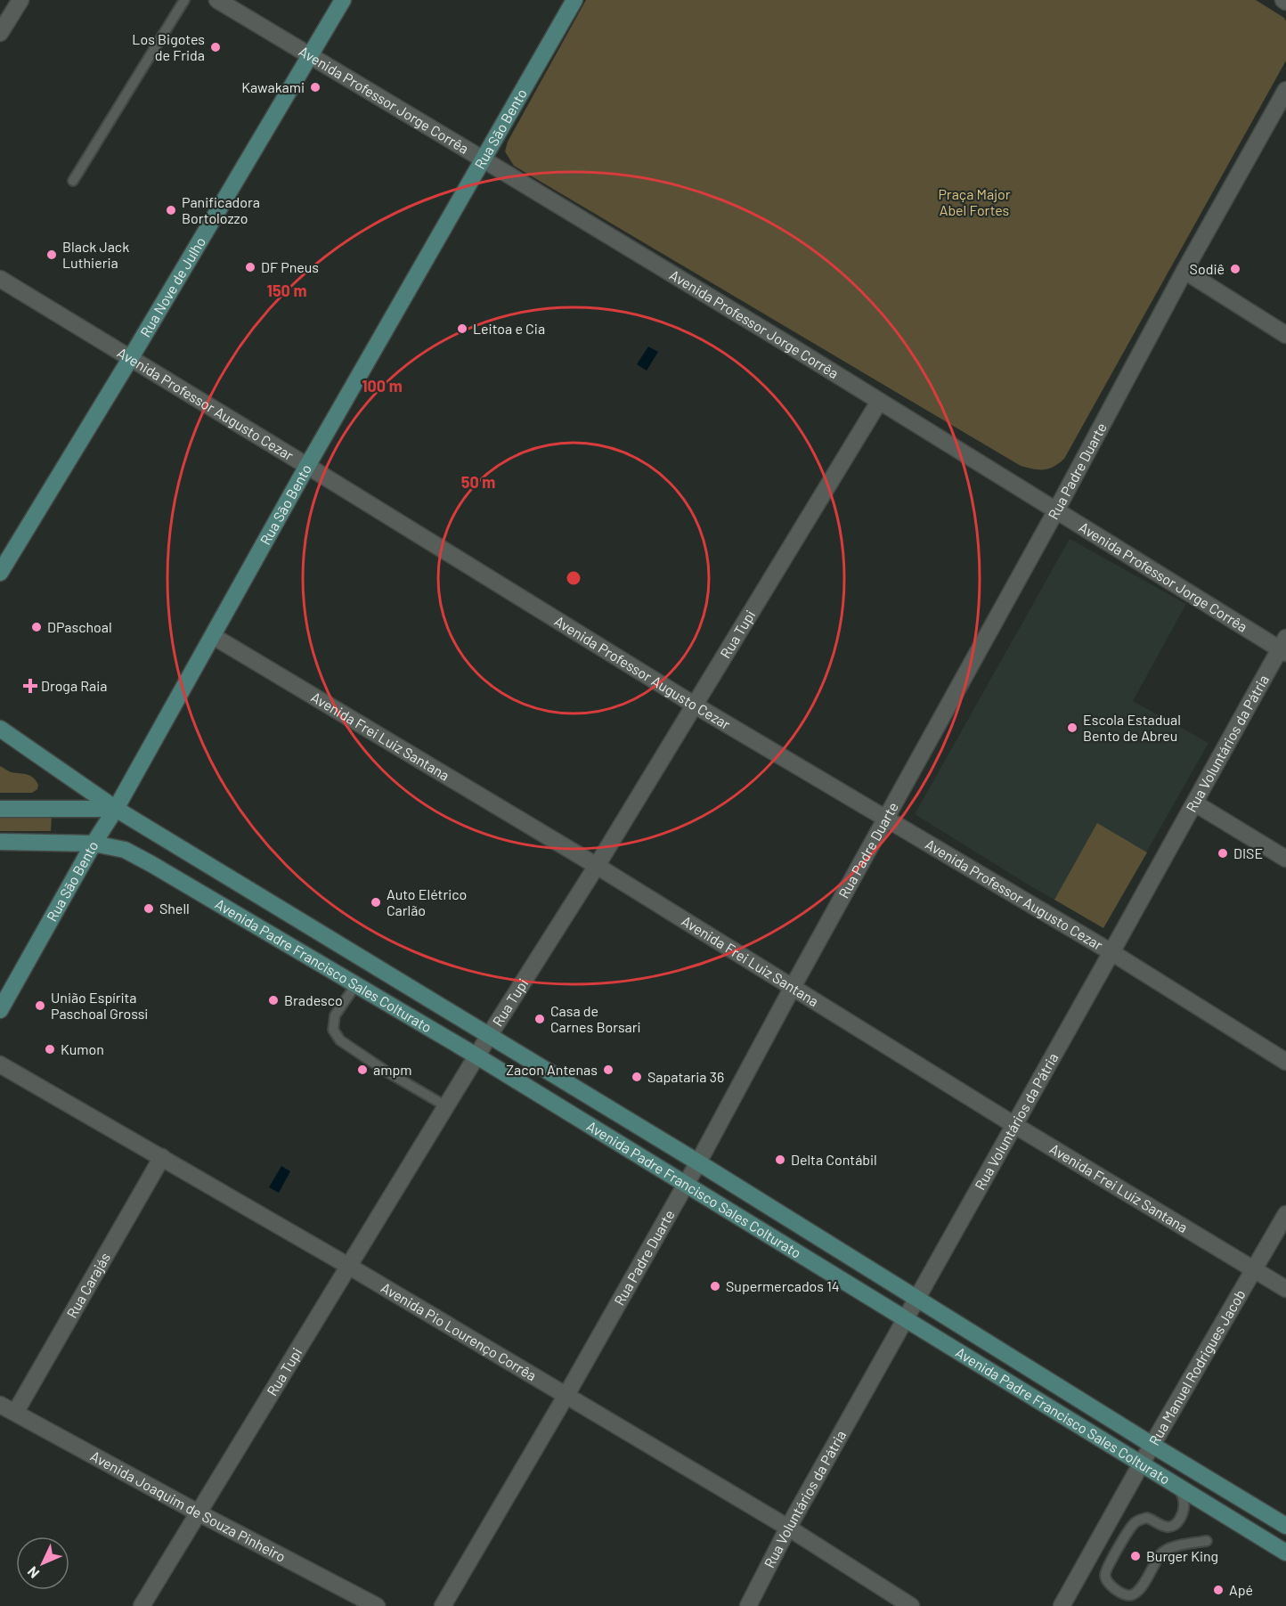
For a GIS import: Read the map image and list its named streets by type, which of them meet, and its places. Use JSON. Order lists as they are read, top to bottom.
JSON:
{
  "streets": {
    "main road": ["Rua São Bento", "Rua Nove de Julho", "Avenida Padre Francisco Sales Colturato"],
    "street": [
      "Avenida Professor Jorge Corrêa",
      "Avenida Professor Augusto Cezar",
      "Rua Padre Duarte",
      "Rua Tupi",
      "Avenida Frei Luiz Santana",
      "Rua Voluntários da Pátria",
      "Rua Carajás",
      "Avenida Pio Lourenço Corrêa",
      "Rua Manuel Rodrigues Jacob",
      "Avenida Joaquim de Souza Pinheiro"
    ]
  },
  "crossings": [
    ["Avenida Professor Jorge Corrêa", "Rua São Bento"],
    ["Avenida Professor Jorge Corrêa", "Rua Nove de Julho"],
    ["Avenida Professor Jorge Corrêa", "Rua Padre Duarte"],
    ["Avenida Professor Jorge Corrêa", "Rua Tupi"],
    ["Avenida Professor Jorge Corrêa", "Rua Voluntários da Pátria"],
    ["Rua São Bento", "Avenida Professor Augusto Cezar"],
    ["Rua São Bento", "Avenida Frei Luiz Santana"],
    ["Rua São Bento", "Avenida Padre Francisco Sales Colturato"],
    ["Rua Nove de Julho", "Avenida Professor Augusto Cezar"],
    ["Avenida Professor Augusto Cezar", "Rua Padre Duarte"],
    ["Avenida Professor Augusto Cezar", "Rua Tupi"],
    ["Avenida Professor Augusto Cezar", "Rua Voluntários da Pátria"],
    ["Rua Padre Duarte", "Avenida Frei Luiz Santana"],
    ["Rua Padre Duarte", "Avenida Padre Francisco Sales Colturato"],
    ["Rua Padre Duarte", "Avenida Pio Lourenço Corrêa"],
    ["Rua Tupi", "Avenida Frei Luiz Santana"],
    ["Rua Tupi", "Avenida Padre Francisco Sales Colturato"],
    ["Rua Tupi", "Avenida Pio Lourenço Corrêa"],
    ["Rua Tupi", "Avenida Joaquim de Souza Pinheiro"],
    ["Avenida Frei Luiz Santana", "Rua Voluntários da Pátria"],
    ["Avenida Frei Luiz Santana", "Rua Manuel Rodrigues Jacob"],
    ["Rua Voluntários da Pátria", "Avenida Padre Francisco Sales Colturato"],
    ["Rua Voluntários da Pátria", "Avenida Pio Lourenço Corrêa"],
    ["Avenida Padre Francisco Sales Colturato", "Rua Manuel Rodrigues Jacob"],
    ["Rua Carajás", "Avenida Pio Lourenço Corrêa"],
    ["Rua Carajás", "Avenida Joaquim de Souza Pinheiro"]
  ],
  "parks": ["Praça Major Abel Fortes"],
  "places": {
    "other": [
      "Los Bigotes de Frida",
      "Kawakami",
      "Panificadora Bortolozzo",
      "Black Jack Luthieria",
      "DF Pneus",
      "Sodiê",
      "Leitoa e Cia",
      "DPaschoal",
      "Escola Estadual Bento de Abreu",
      "DISE",
      "Auto Elétrico Carlão",
      "Shell",
      "Bradesco",
      "União Espírita Paschoal Grossi",
      "Casa de Carnes Borsari",
      "Kumon",
      "ampm",
      "Zacon Antenas",
      "Sapataria 36",
      "Delta Contábil",
      "Supermercados 14",
      "Burger King",
      "Apé"
    ],
    "health": ["Droga Raia"]
  },
  "north": "bottom left",
  "rings": ["150 m", "100 m", "50 m"]
}
